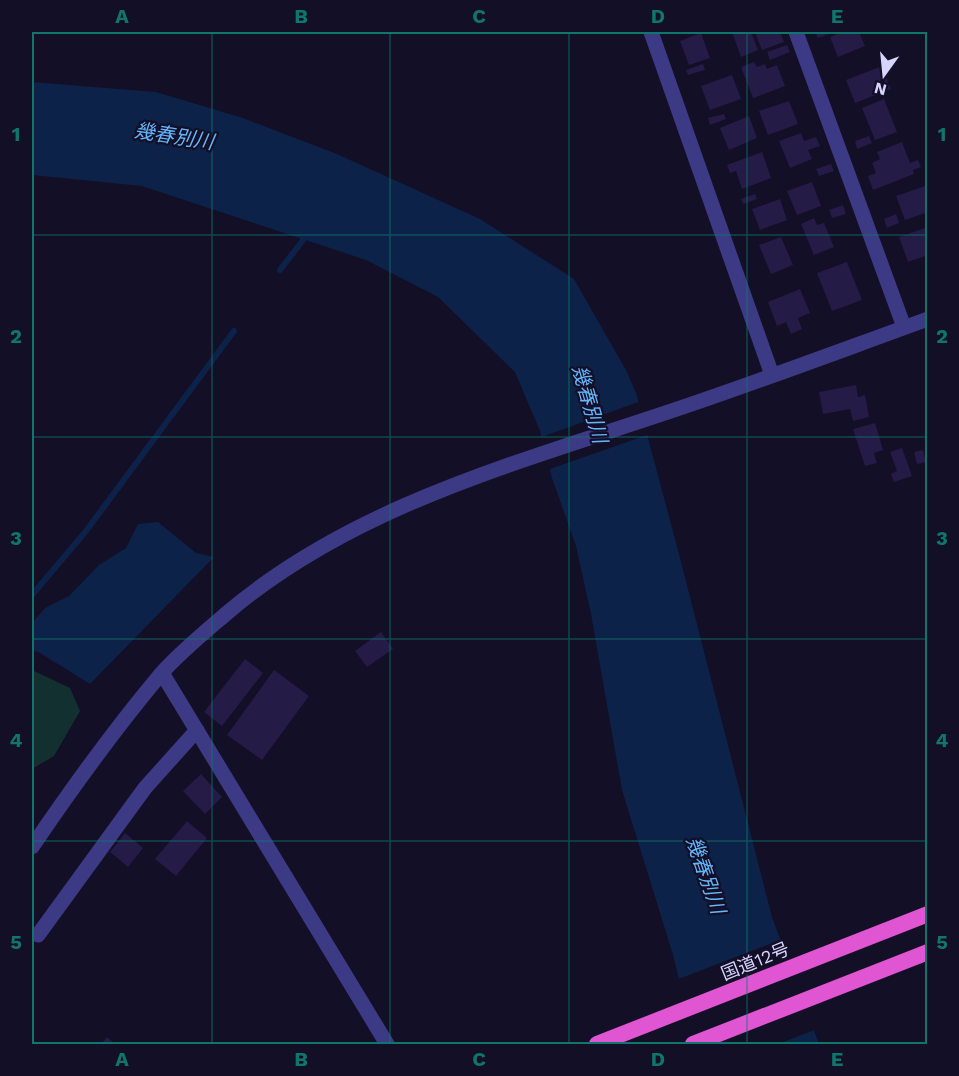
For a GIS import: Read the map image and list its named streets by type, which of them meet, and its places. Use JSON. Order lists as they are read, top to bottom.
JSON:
{
  "streets": {
    "highway": ["国道12号"]
  },
  "water": ["幾春別川"],
  "north": "bottom",
  "grid": {
    "columns": [
      "A",
      "B",
      "C",
      "D",
      "E"
    ],
    "rows": [
      "1",
      "2",
      "3",
      "4",
      "5"
    ]
  }
}
